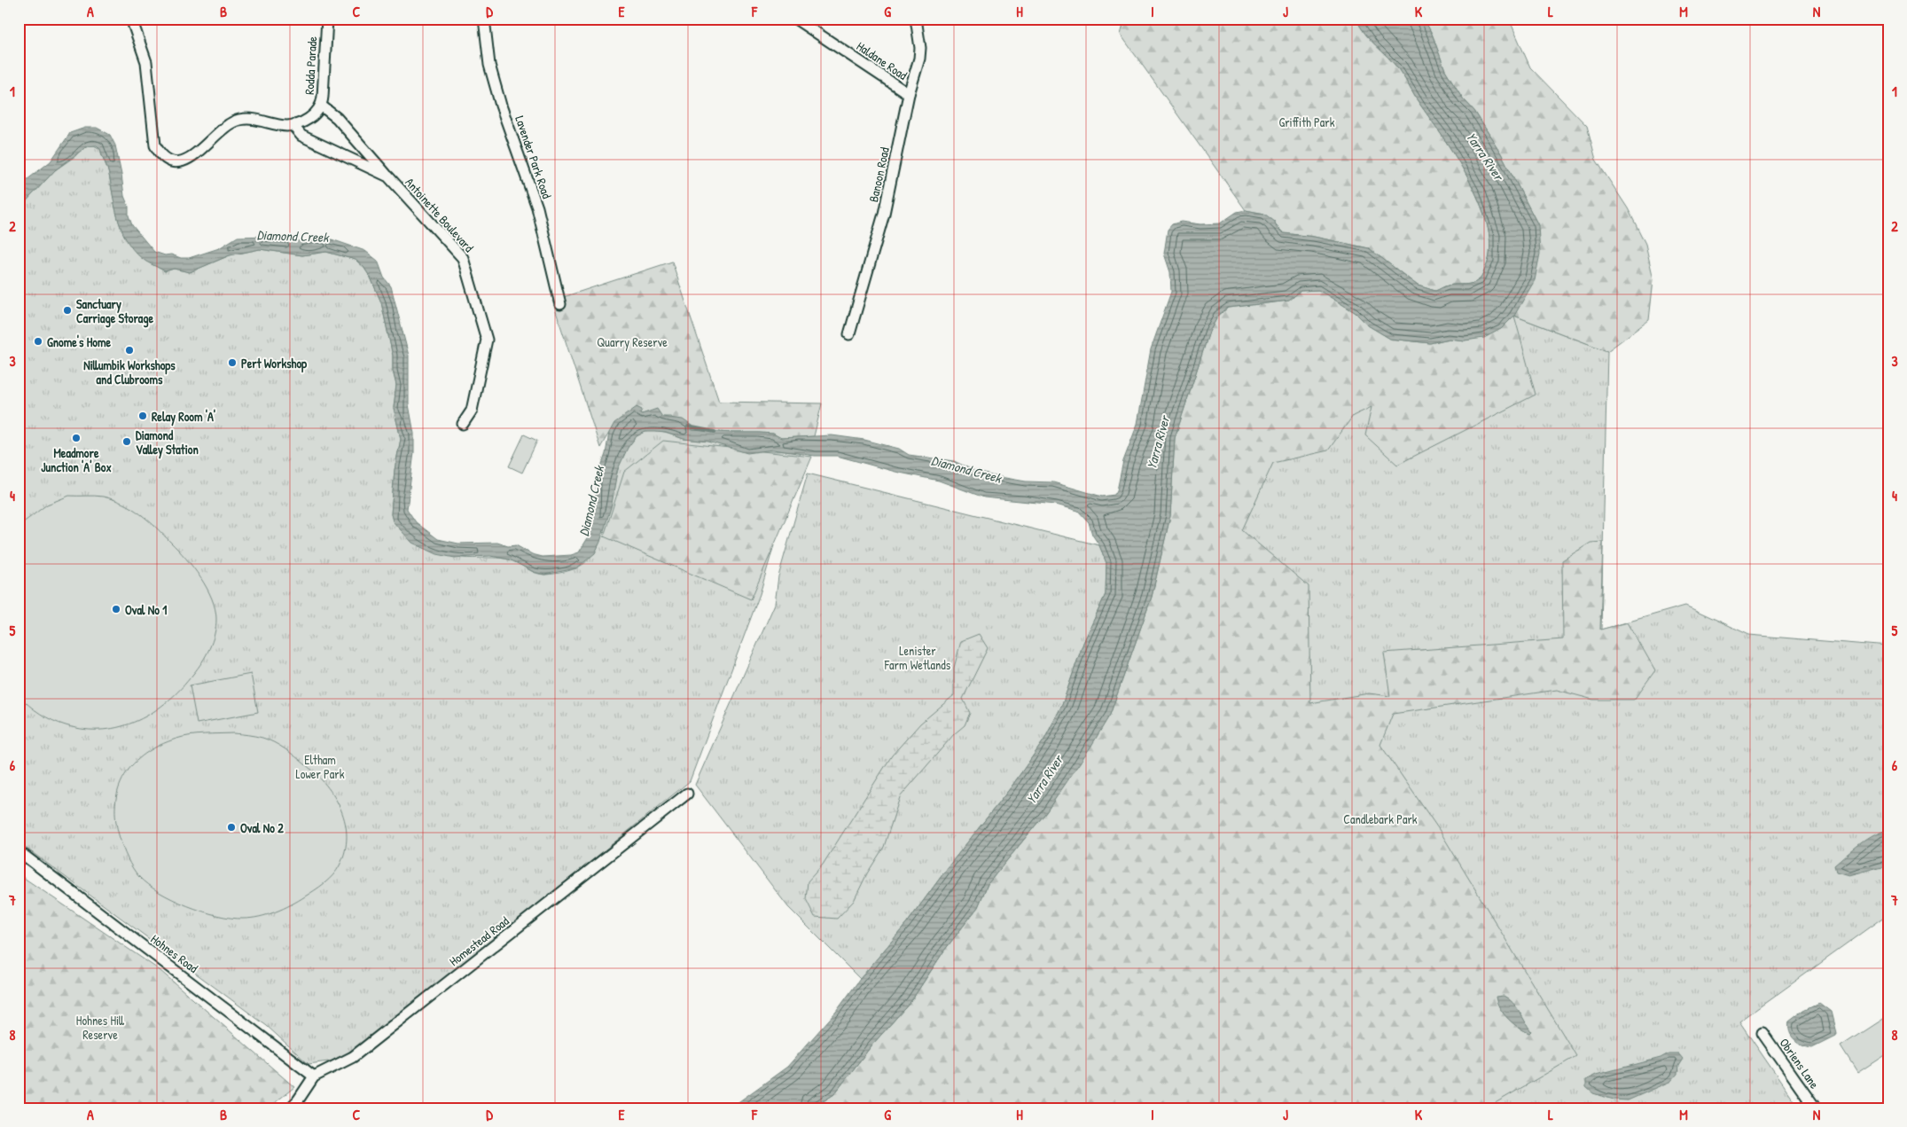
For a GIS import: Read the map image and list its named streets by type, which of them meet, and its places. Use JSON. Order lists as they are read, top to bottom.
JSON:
{
  "streets": {
    "street": [
      "Haldane Road",
      "Rodda Parade",
      "Lavender Park Road",
      "Banoon Road",
      "Antoinette Boulevard",
      "Homestead Road",
      "Hohnes Road",
      "Obriens Lane"
    ]
  },
  "crossings": [
    ["Haldane Road", "Banoon Road"],
    ["Rodda Parade", "Antoinette Boulevard"],
    ["Homestead Road", "Hohnes Road"]
  ],
  "water": ["Yarra River", "Diamond Creek"],
  "parks": [
    "Griffith Park",
    "Quarry Reserve",
    "Lenister Farm Wetlands",
    "Eltham Lower Park",
    "Candlebark Park",
    "Hohnes Hill Reserve"
  ],
  "places": [
    "Sanctuary Carriage Storage",
    "Gnome's Home",
    "Nillumbik Workshops and Clubrooms",
    "Pert Workshop",
    "Relay Room 'A'",
    "Meadmore Junction 'A' Box",
    "Diamond Valley Station",
    "Oval No 1",
    "Oval No 2"
  ],
  "grid": {
    "columns": [
      "A",
      "B",
      "C",
      "D",
      "E",
      "F",
      "G",
      "H",
      "I",
      "J",
      "K",
      "L",
      "M",
      "N"
    ],
    "rows": [
      "1",
      "2",
      "3",
      "4",
      "5",
      "6",
      "7",
      "8"
    ]
  }
}
